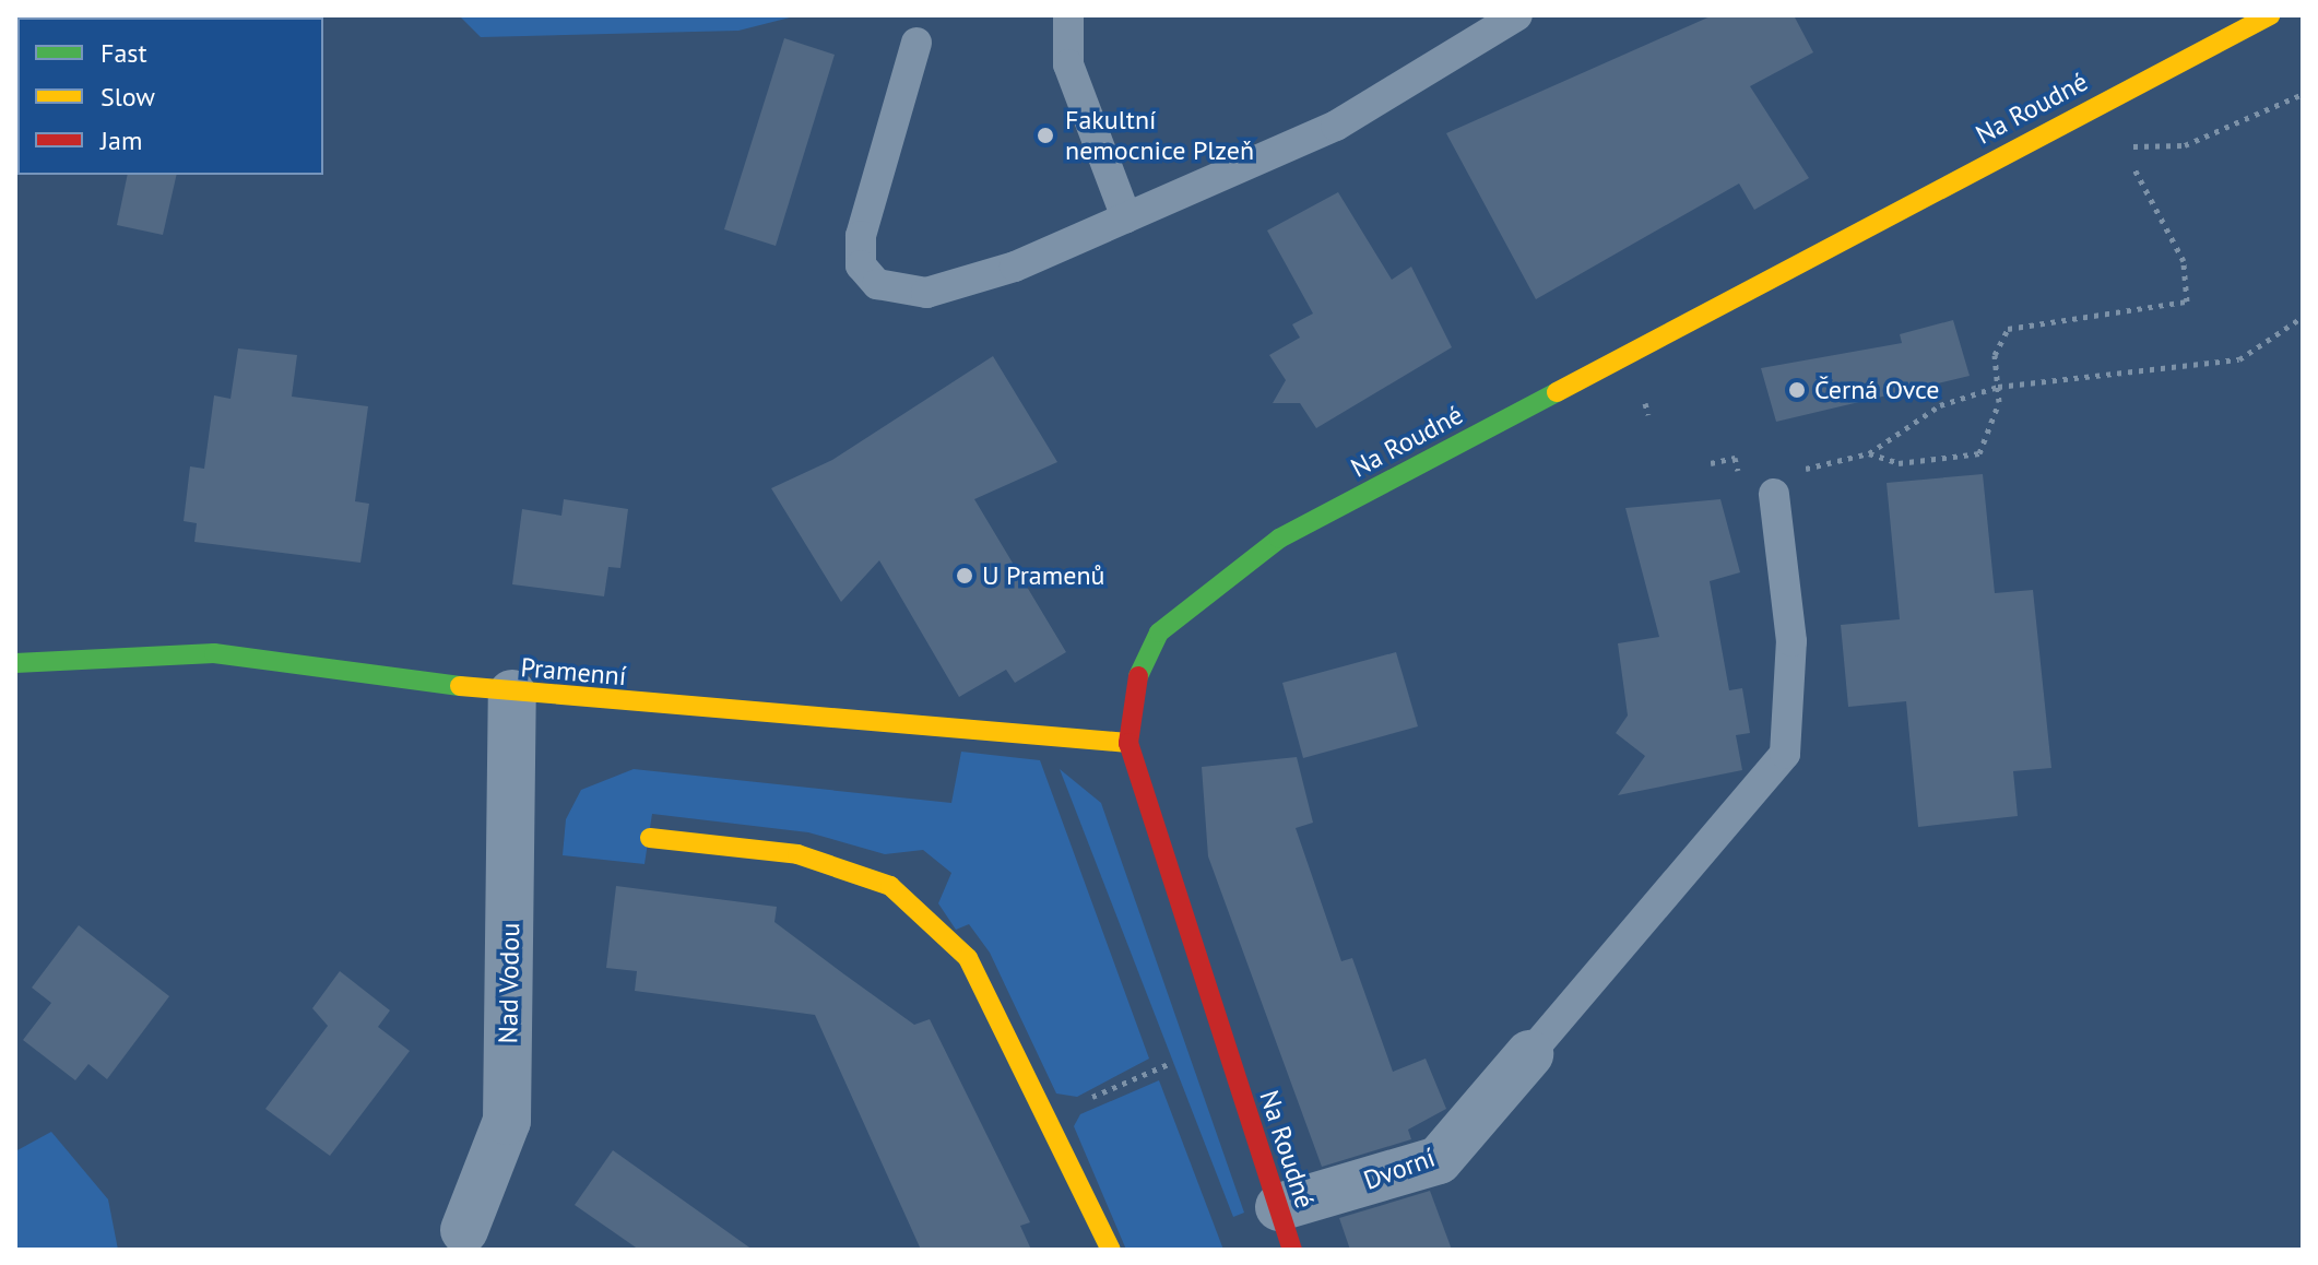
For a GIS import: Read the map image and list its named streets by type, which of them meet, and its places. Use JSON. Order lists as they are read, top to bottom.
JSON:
{
  "streets": {
    "street": [
      "Na Roudné",
      "Pramenní",
      "Nad Vodou",
      "Dvorní"
    ]
  },
  "crossings": [
    ["Na Roudné", "Pramenní"],
    ["Na Roudné", "Dvorní"],
    ["Pramenní", "Nad Vodou"]
  ],
  "places": ["Fakultní nemocnice Plzeň", "Černá Ovce", "U Pramenů"],
  "legend": ["Fast", "Slow", "Jam"]
}
